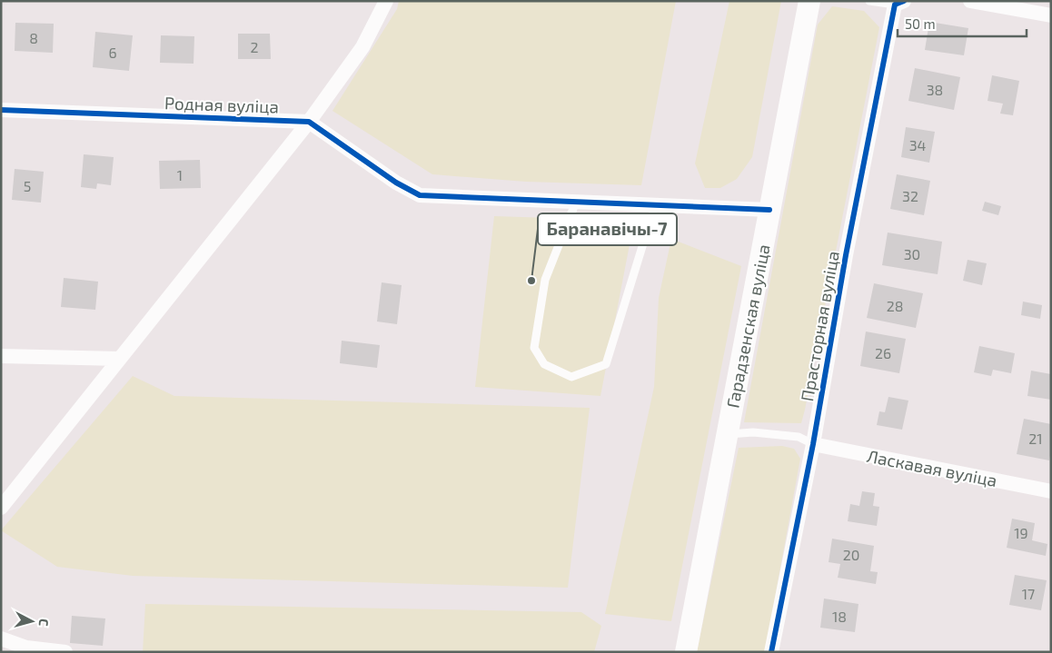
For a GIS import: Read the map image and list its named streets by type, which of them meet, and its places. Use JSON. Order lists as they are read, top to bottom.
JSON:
{
  "streets": {
    "main road": ["Гарадзенская вуліца"],
    "street": ["Родная вуліца", "Прасторная вуліца", "Ласкавая вуліца"]
  },
  "crossings": [
    ["Прасторная вуліца", "Ласкавая вуліца"]
  ],
  "places": ["Баранавічы-7"],
  "house_numbers": [
    "8",
    "2",
    "6",
    "38",
    "34",
    "1",
    "5",
    "32",
    "30",
    "28",
    "26",
    "21",
    "19",
    "20",
    "17",
    "18"
  ],
  "scale_bar": "50 m",
  "north": "right"
}
